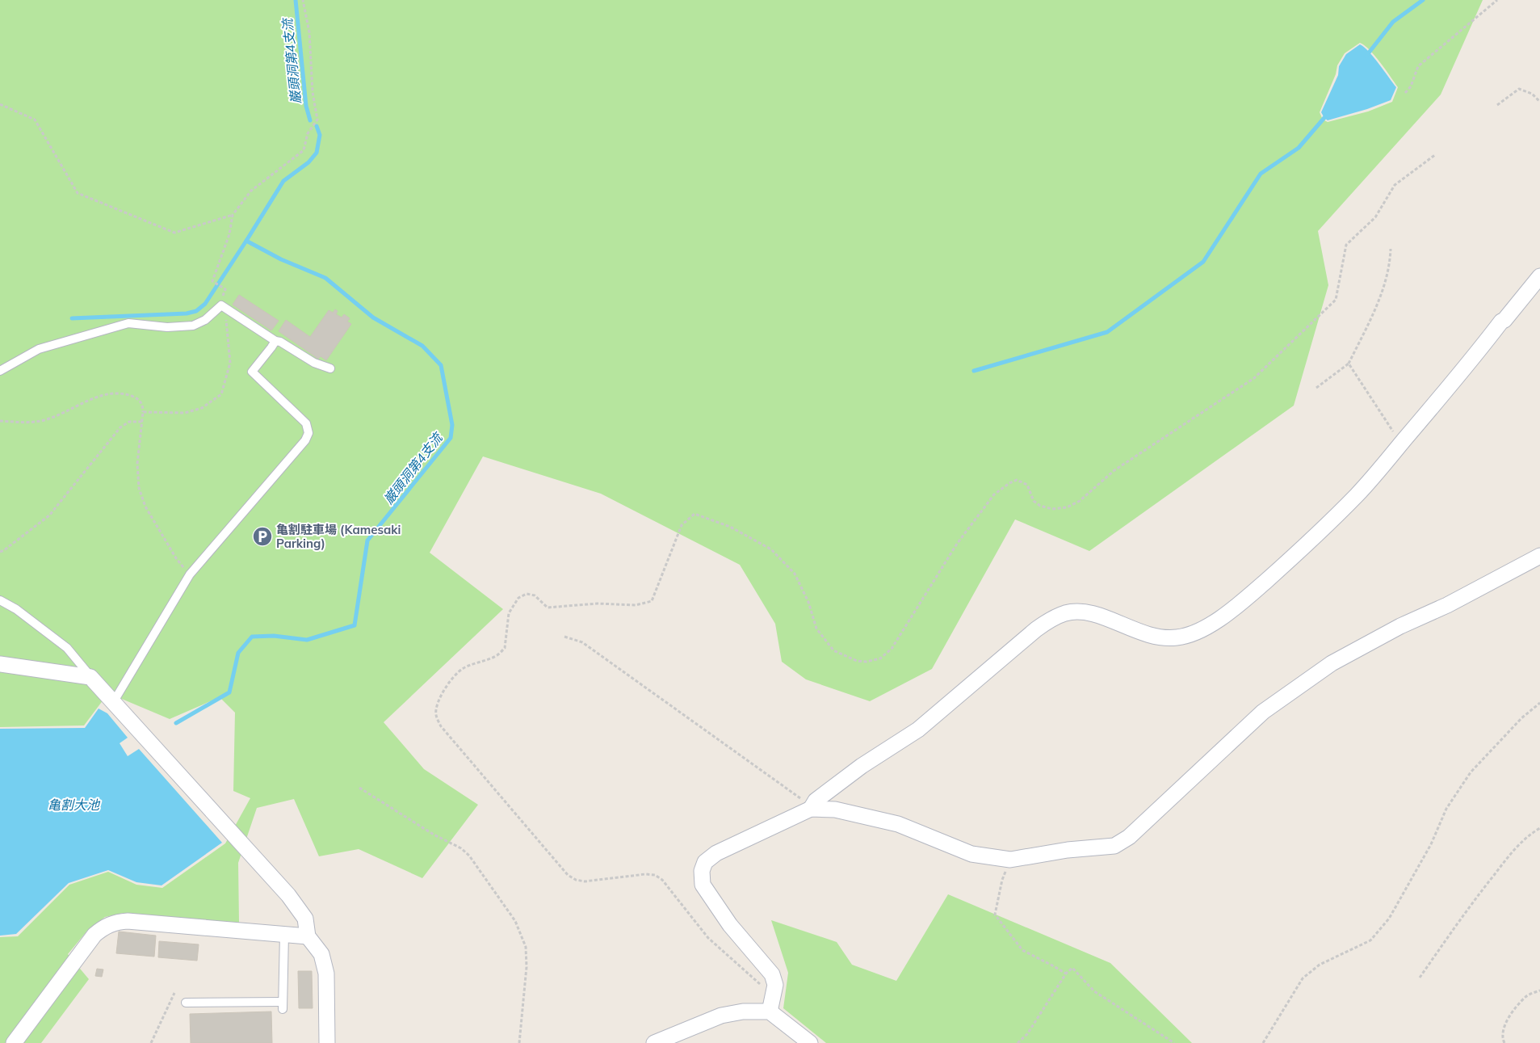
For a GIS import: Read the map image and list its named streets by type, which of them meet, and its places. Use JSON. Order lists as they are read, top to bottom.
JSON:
{
  "water": ["巌頭洞第4支流", "亀割大池"],
  "places": {
    "parking": ["亀割駐車場 (Kamesaki Parking)"]
  }
}
